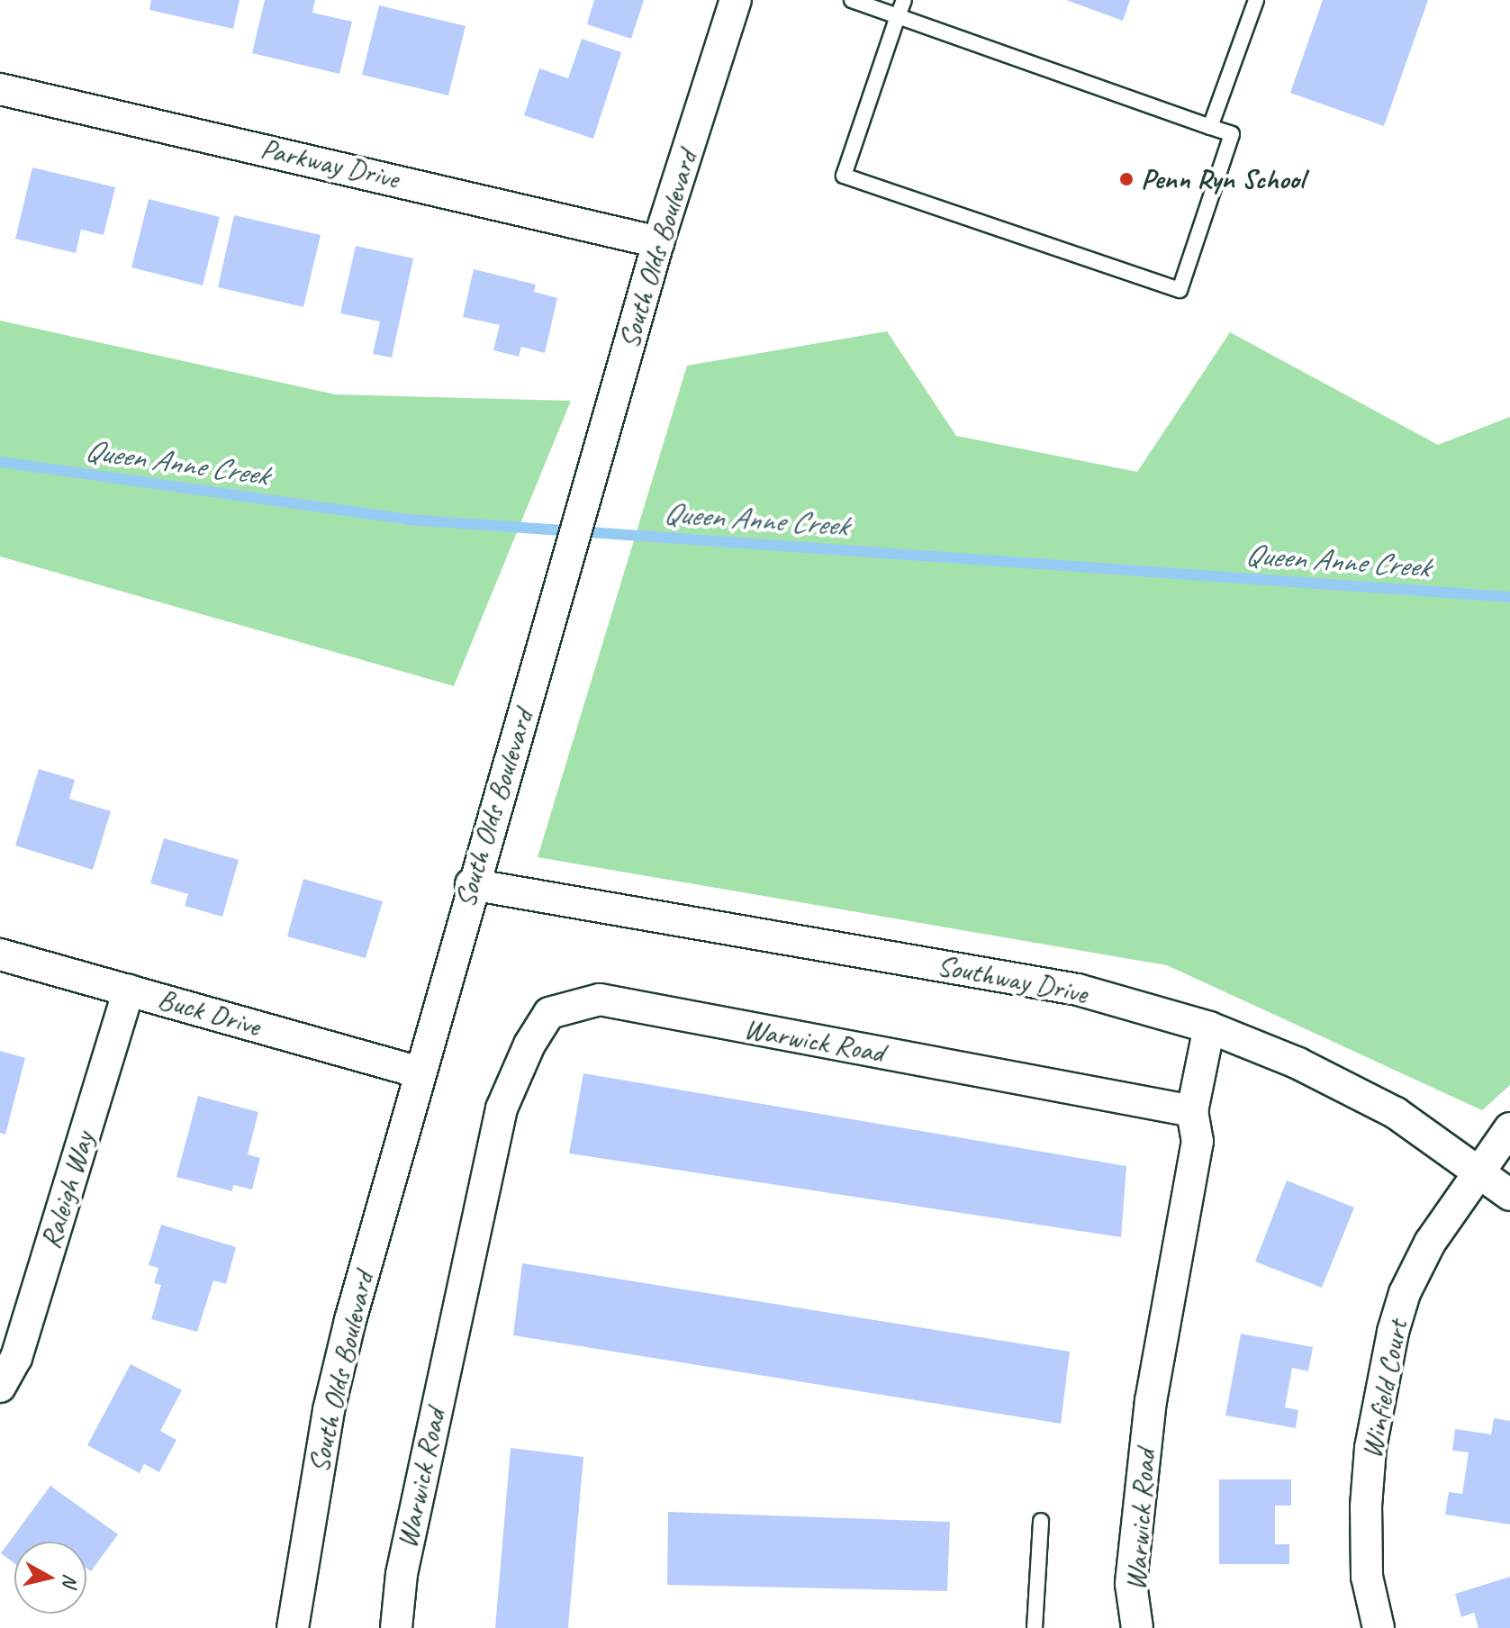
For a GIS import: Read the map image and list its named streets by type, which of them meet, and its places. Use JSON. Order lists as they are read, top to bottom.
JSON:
{
  "streets": {
    "street": [
      "Parkway Drive",
      "South Olds Boulevard",
      "Southway Drive",
      "Buck Drive",
      "Warwick Road",
      "Raleigh Way",
      "Winfield Court"
    ]
  },
  "crossings": [
    ["Parkway Drive", "South Olds Boulevard"],
    ["South Olds Boulevard", "Southway Drive"],
    ["South Olds Boulevard", "Buck Drive"],
    ["Southway Drive", "Winfield Court"],
    ["Buck Drive", "Raleigh Way"]
  ],
  "water": ["Queen Anne Creek"],
  "places": ["Penn Ryn School"],
  "north": "right"
}
